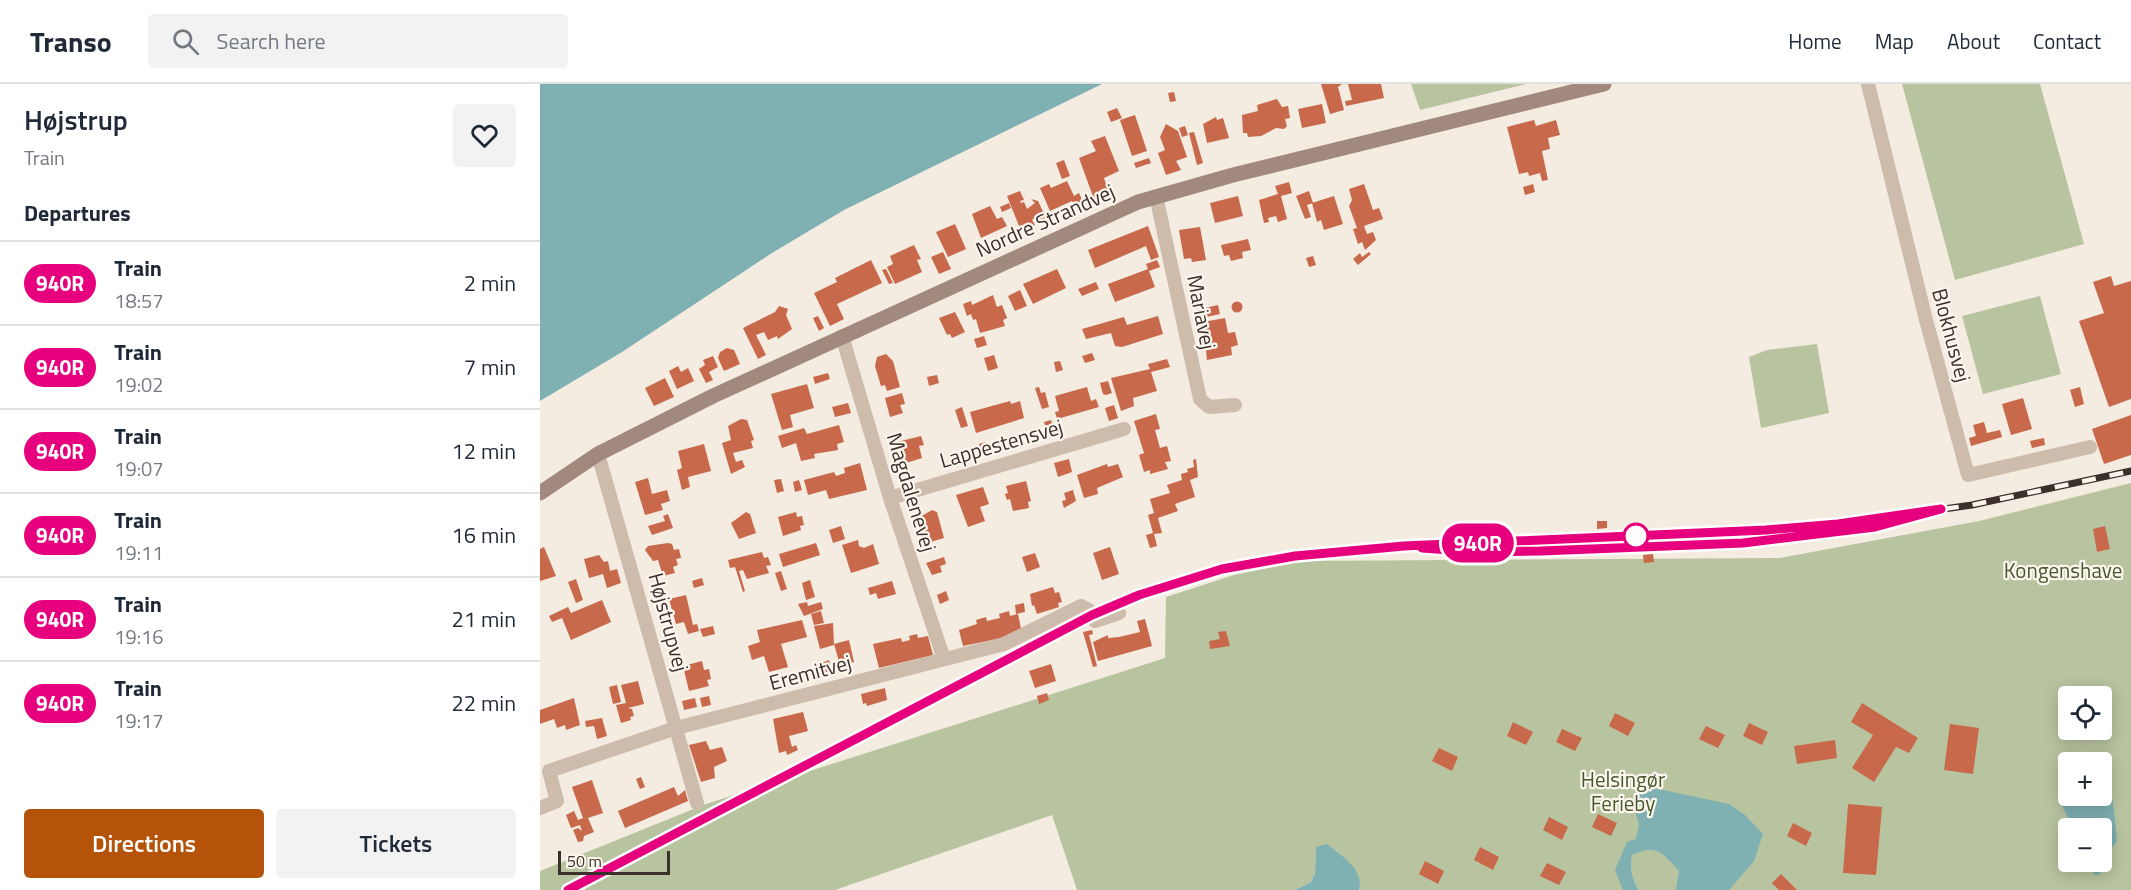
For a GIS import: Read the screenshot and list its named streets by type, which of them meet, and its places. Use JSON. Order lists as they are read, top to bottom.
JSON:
{
  "streets": {
    "main road": ["Nordre Strandvej"],
    "street": [
      "Mariavej",
      "Blokhusvej",
      "Lappestensvej",
      "Magdalenevej",
      "Højstrupvej",
      "Eremitvej"
    ]
  },
  "crossings": [
    ["Nordre Strandvej", "Mariavej"],
    ["Nordre Strandvej", "Magdalenevej"],
    ["Nordre Strandvej", "Højstrupvej"],
    ["Lappestensvej", "Magdalenevej"],
    ["Magdalenevej", "Eremitvej"],
    ["Højstrupvej", "Eremitvej"]
  ],
  "parks": ["Kongenshave", "Helsingør Ferieby"],
  "scale_bar": "50 m",
  "page": {
    "header": "Transo",
    "search": "Search here",
    "nav": [
      "Home",
      "Map",
      "About",
      "Contact"
    ],
    "heading": [
      ["Højstrup", "Train"],
      "Departures"
    ],
    "on_map": "940R",
    "list": [
      {
        "mark": "940R",
        "name": "Train",
        "note": "18:57",
        "value": "2 min"
      },
      {
        "mark": "940R",
        "name": "Train",
        "note": "19:02",
        "value": "7 min"
      },
      {
        "mark": "940R",
        "name": "Train",
        "note": "19:07",
        "value": "12 min"
      },
      {
        "mark": "940R",
        "name": "Train",
        "note": "19:11",
        "value": "16 min"
      },
      {
        "mark": "940R",
        "name": "Train",
        "note": "19:16",
        "value": "21 min"
      },
      {
        "mark": "940R",
        "name": "Train",
        "note": "19:17",
        "value": "22 min"
      }
    ],
    "map_buttons": ["+", "−"],
    "buttons": ["Directions", "Tickets"],
    "scale": "50 m"
  }
}
